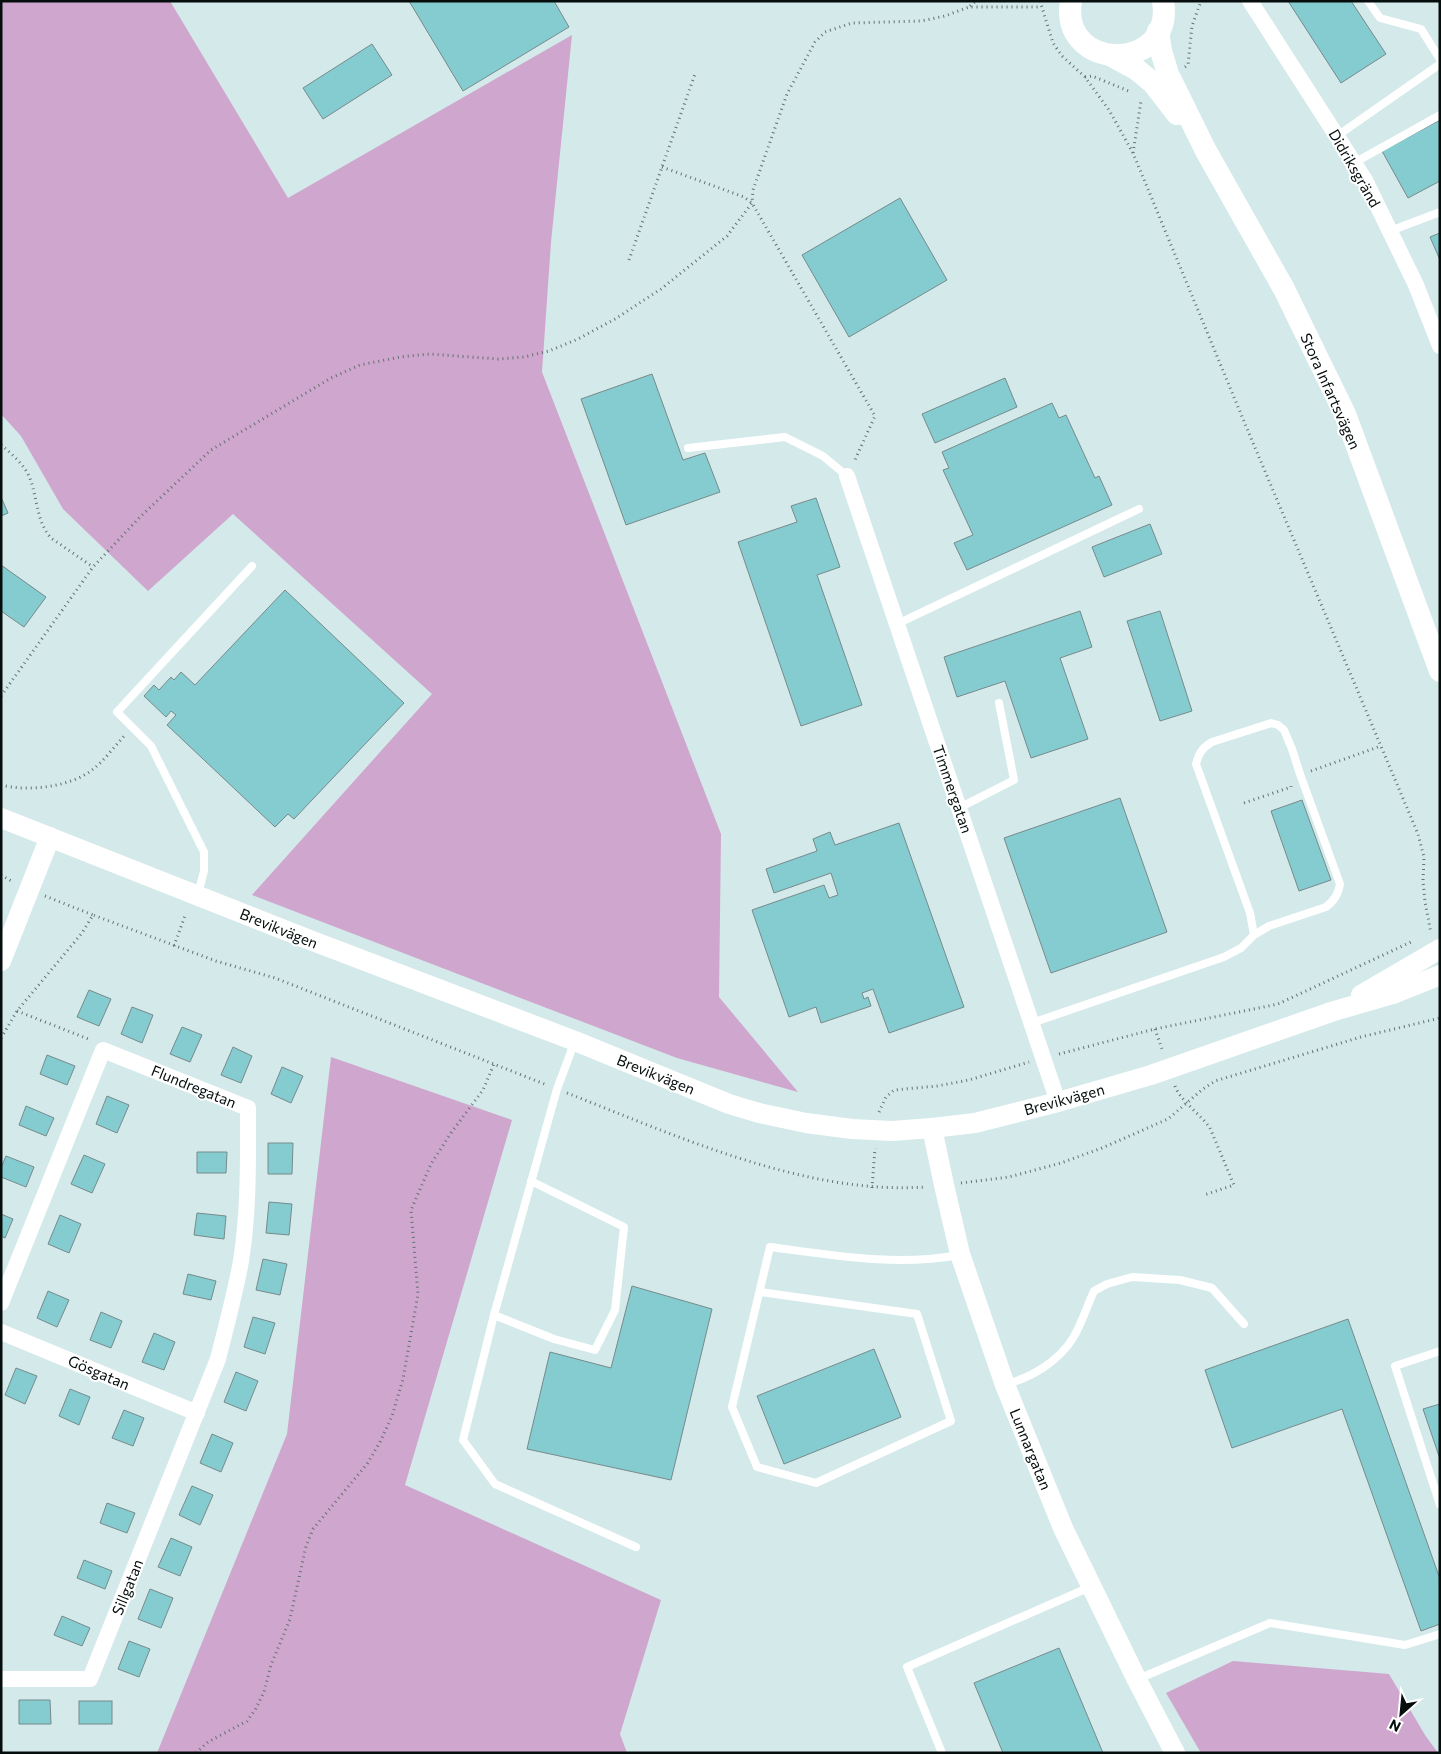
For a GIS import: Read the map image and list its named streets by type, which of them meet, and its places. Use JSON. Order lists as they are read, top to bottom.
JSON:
{
  "streets": {
    "main road": ["Stora Infartsvägen"],
    "street": [
      "Didriksgränd",
      "Timmergatan",
      "Brevikvägen",
      "Flundregatan",
      "Gösgatan",
      "Lunnargatan",
      "Sillgatan"
    ]
  },
  "crossings": [
    ["Timmergatan", "Brevikvägen"],
    ["Brevikvägen", "Lunnargatan"],
    ["Flundregatan", "Gösgatan"],
    ["Flundregatan", "Sillgatan"],
    ["Gösgatan", "Sillgatan"]
  ],
  "north": "bottom left"
}
